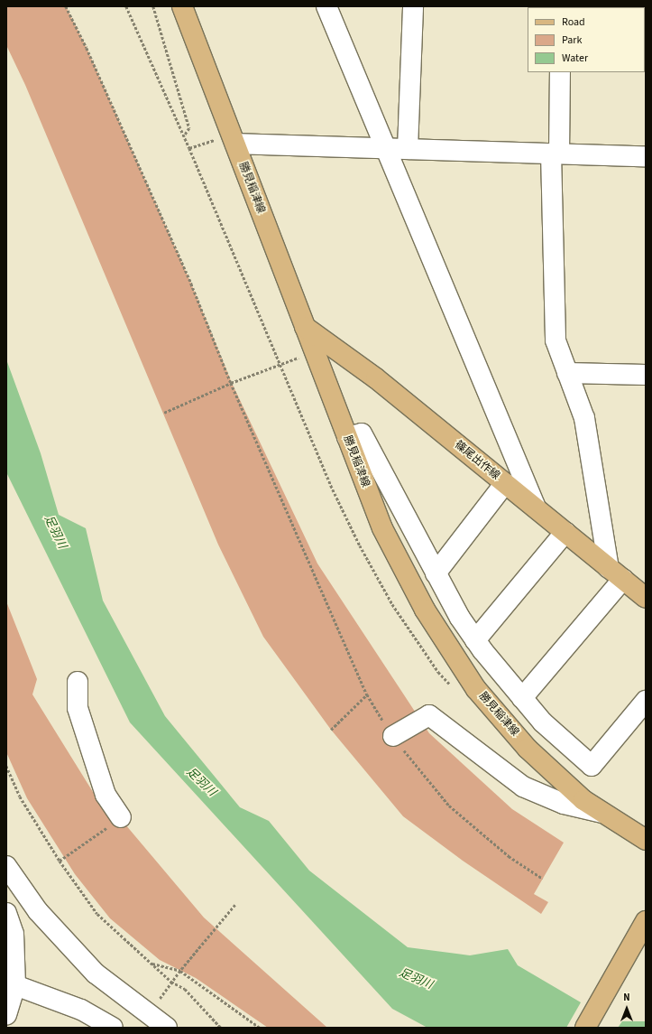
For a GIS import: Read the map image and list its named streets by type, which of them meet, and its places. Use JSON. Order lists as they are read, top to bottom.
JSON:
{
  "streets": {
    "main road": ["勝見稲津線", "篠尾出作線"]
  },
  "crossings": [
    ["勝見稲津線", "篠尾出作線"]
  ],
  "water": ["足羽川"],
  "legend": ["Road", "Park", "Water"],
  "north": "top"
}
